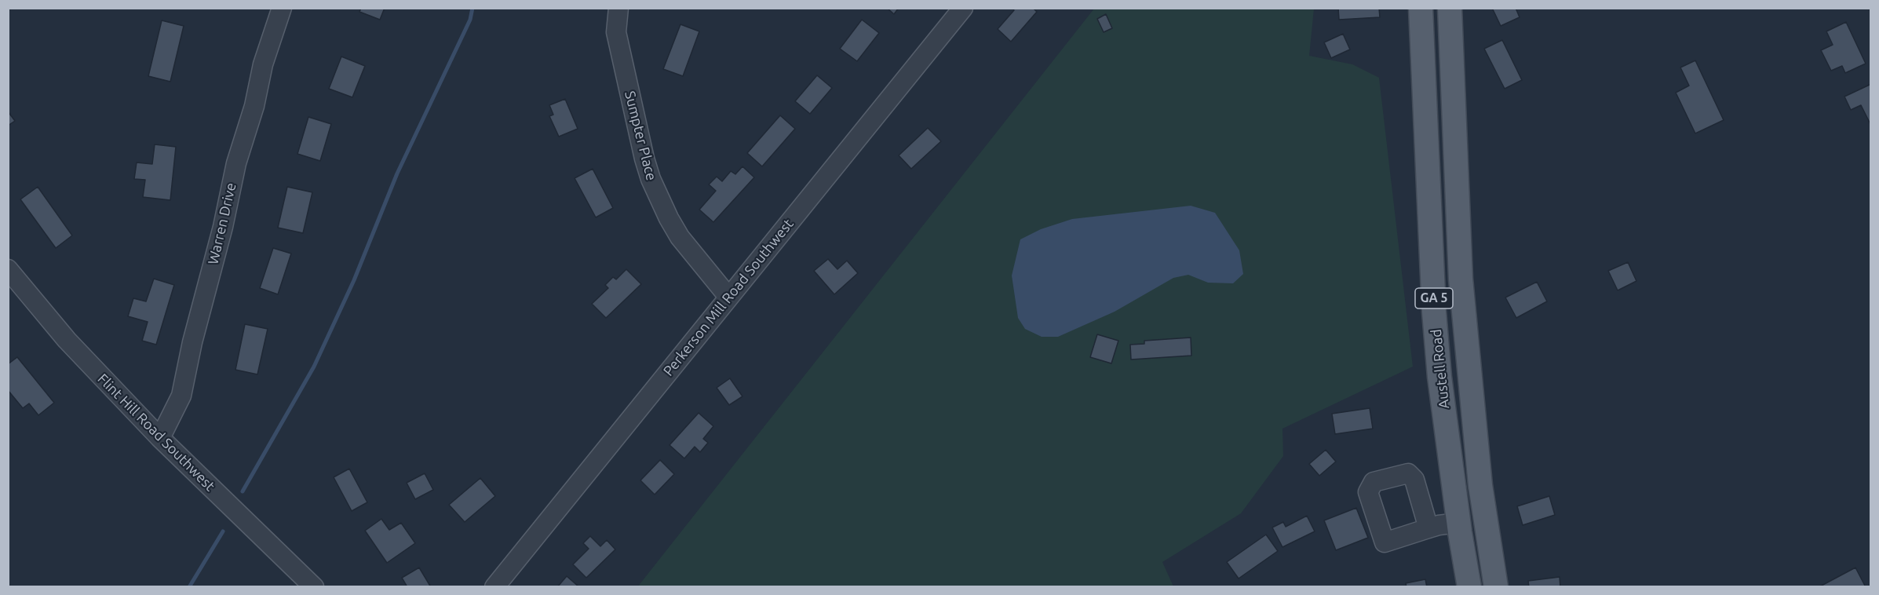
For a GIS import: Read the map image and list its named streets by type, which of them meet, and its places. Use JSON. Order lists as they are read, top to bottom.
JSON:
{
  "streets": {
    "main road": ["GA 5", "Austell Road"],
    "street": [
      "Sumpter Place",
      "Warren Drive",
      "Perkerson Mill Road Southwest",
      "Flint Hill Road Southwest"
    ]
  },
  "crossings": [
    ["Sumpter Place", "Perkerson Mill Road Southwest"],
    ["Warren Drive", "Flint Hill Road Southwest"]
  ]
}
